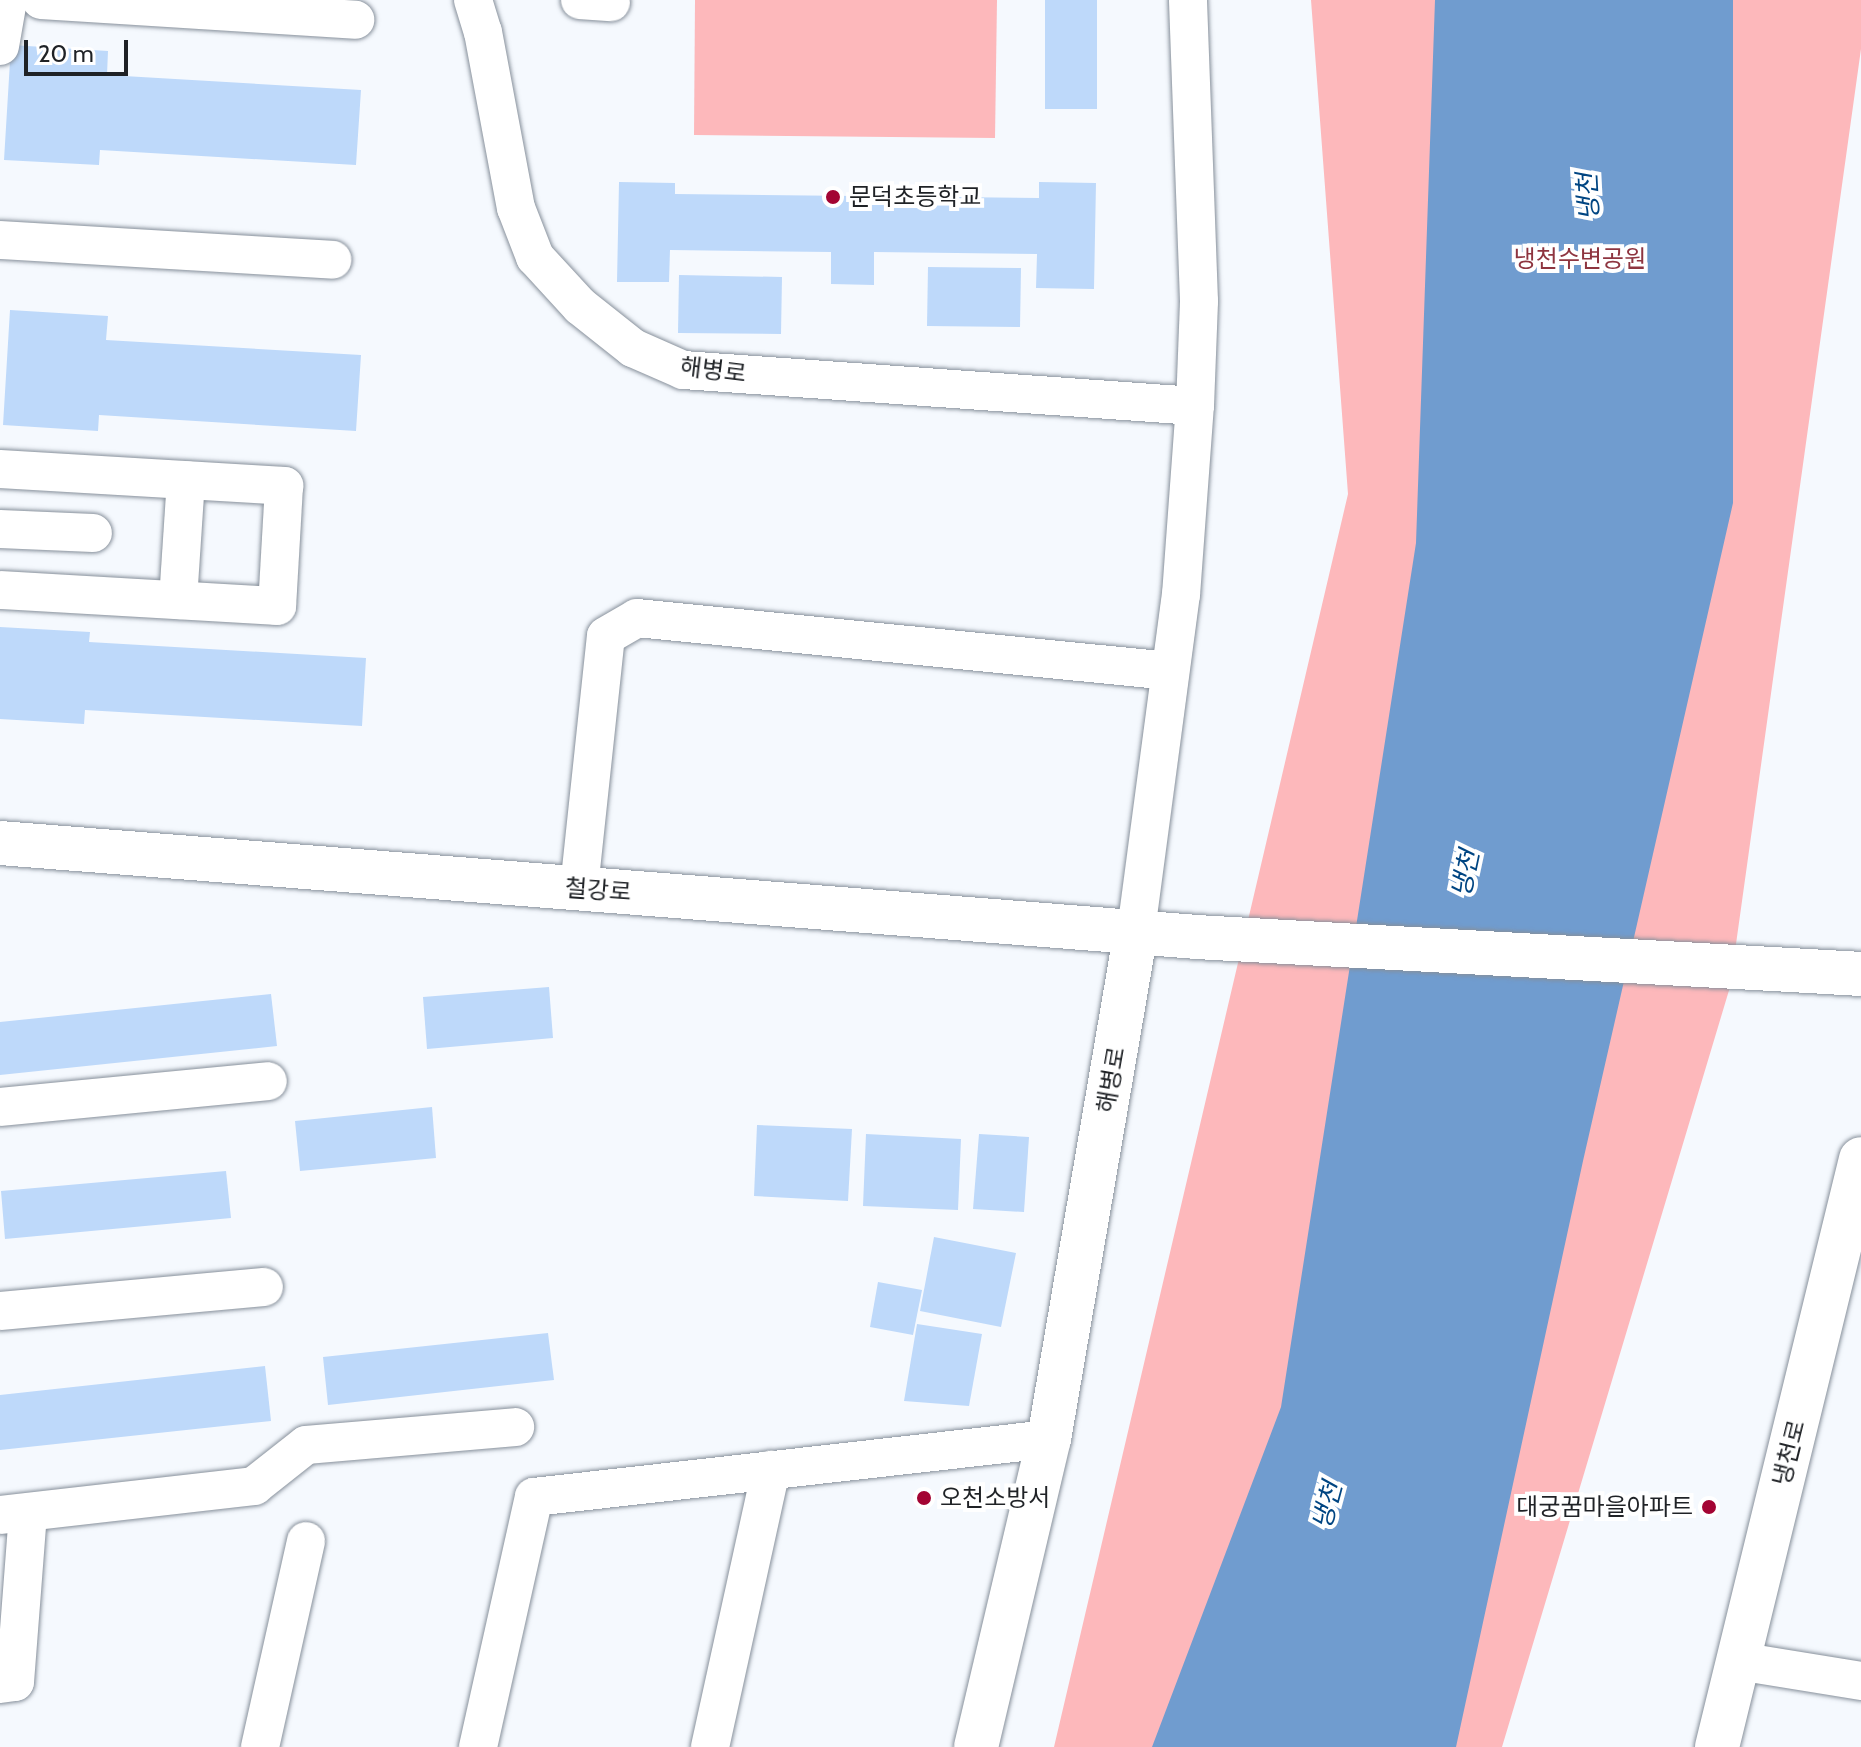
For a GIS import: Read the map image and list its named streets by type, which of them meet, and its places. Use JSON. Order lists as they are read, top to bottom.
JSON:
{
  "streets": {
    "main road": ["해병로", "철강로", "냉천로"]
  },
  "crossings": [
    ["해병로", "철강로"]
  ],
  "water": ["냉천"],
  "parks": ["냉천수변공원"],
  "places": ["문덕초등학교", "오천소방서", "대궁꿈마을아파트"],
  "scale_bar": "20 m"
}
